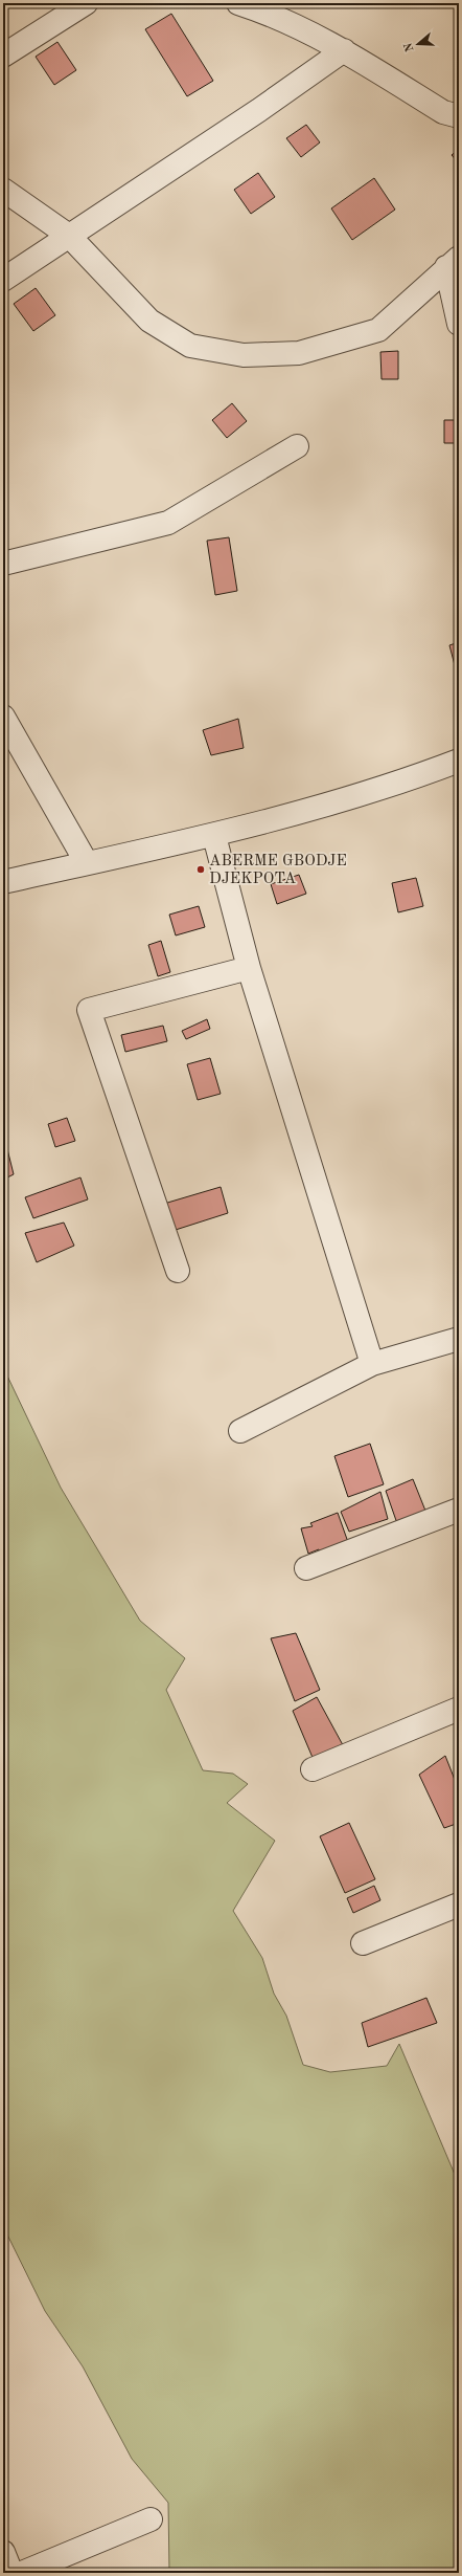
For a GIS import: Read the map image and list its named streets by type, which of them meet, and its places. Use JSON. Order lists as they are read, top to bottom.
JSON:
{
  "places": ["ABERME GBODJE DJEKPOTA"],
  "north": "left"
}
